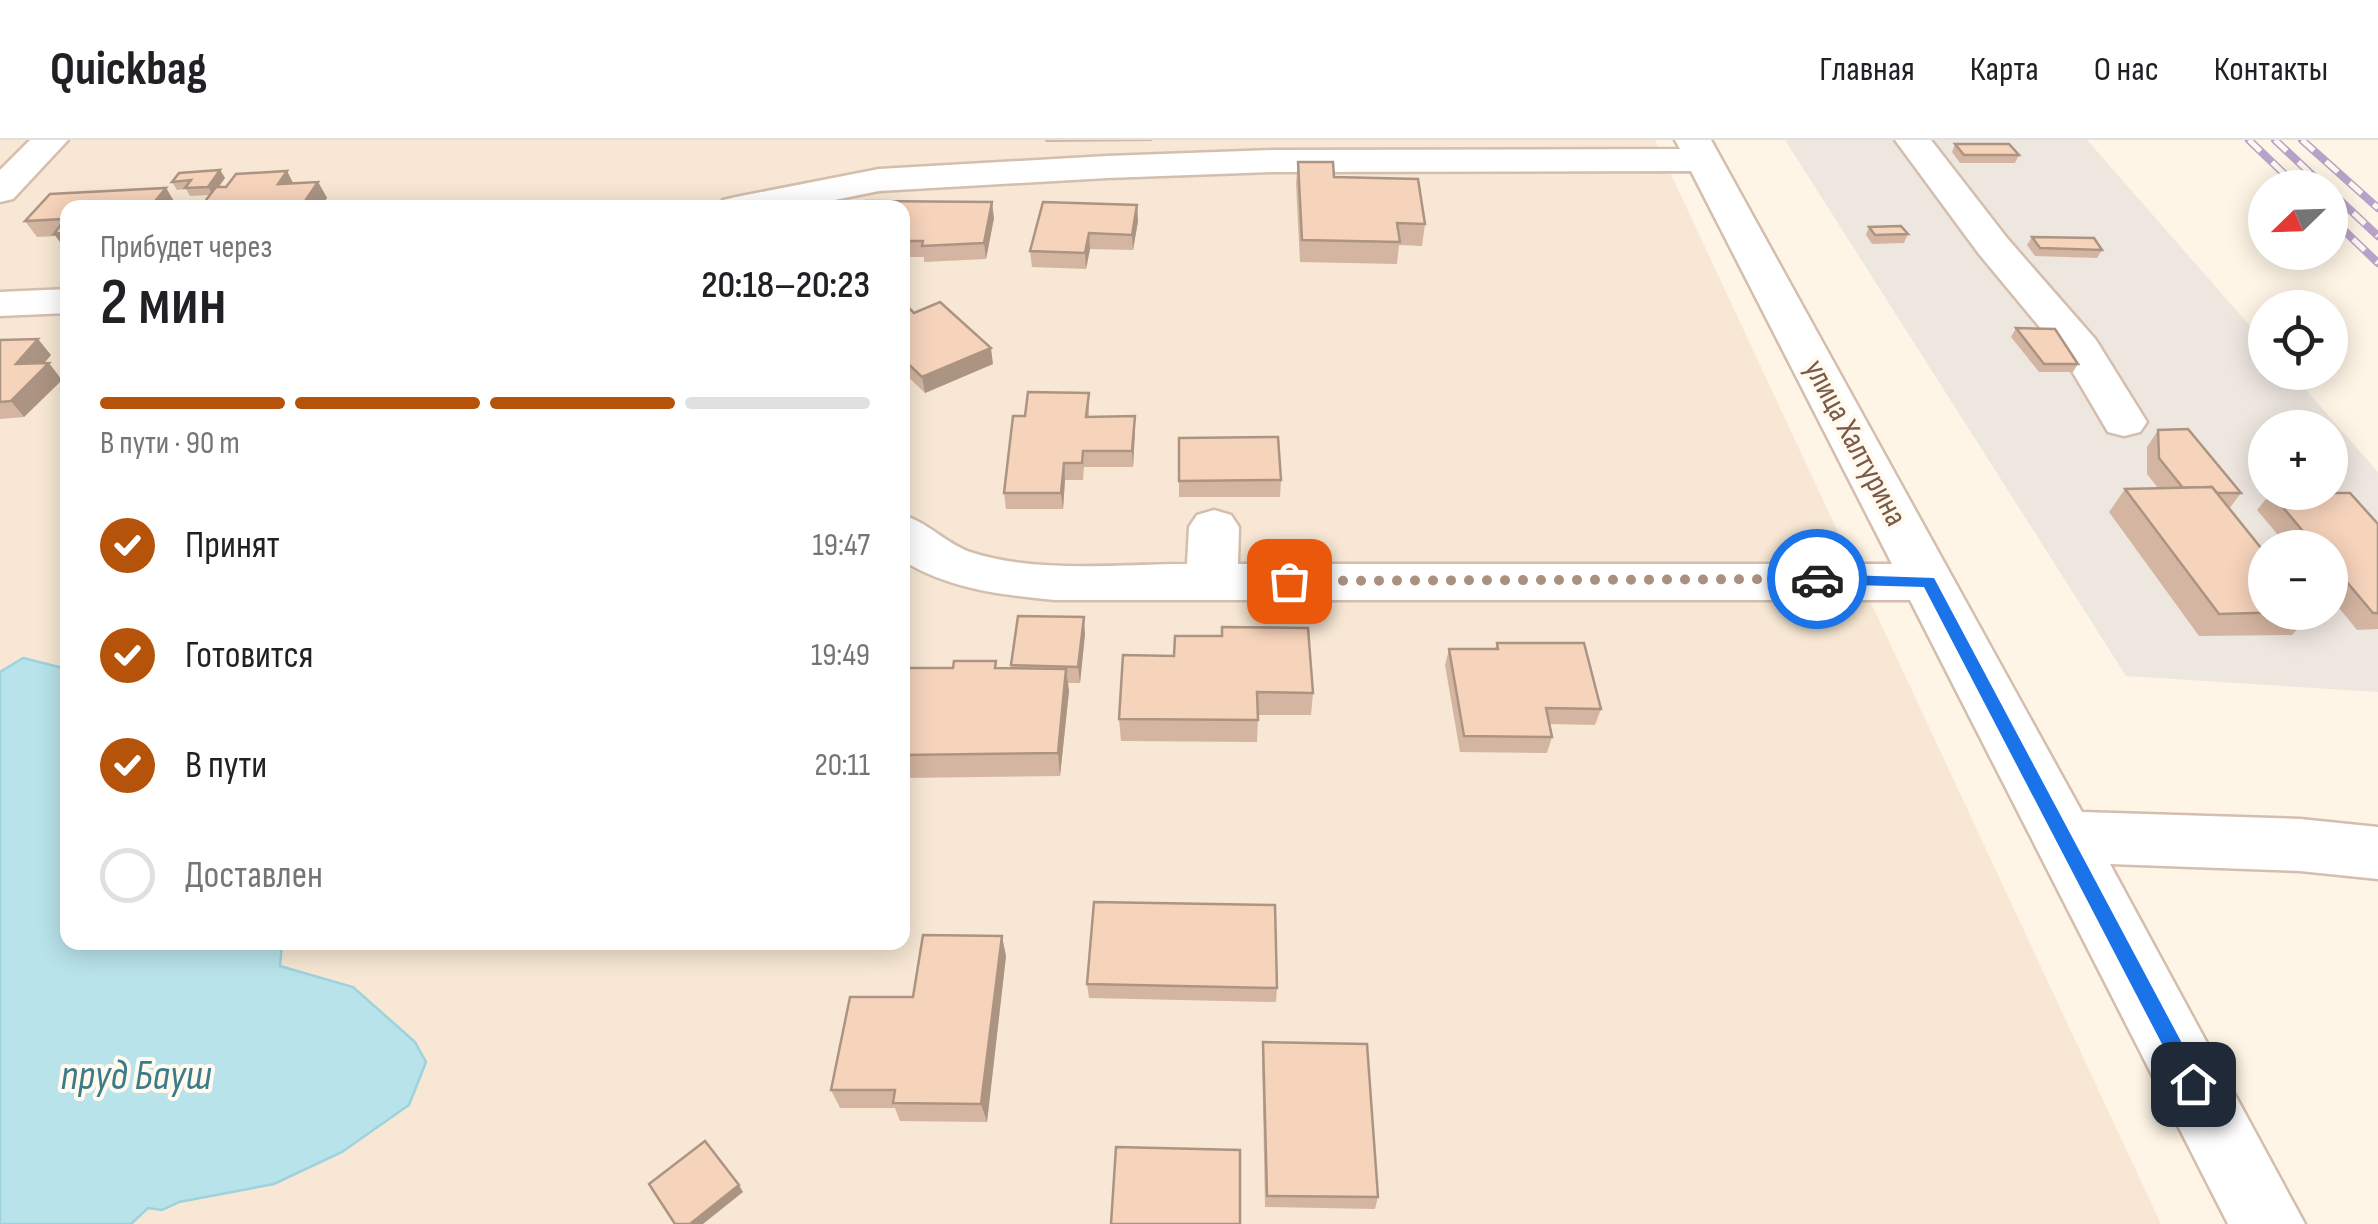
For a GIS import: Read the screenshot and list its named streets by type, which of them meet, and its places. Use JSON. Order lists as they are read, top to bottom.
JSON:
{
  "streets": {
    "street": ["улица Халтурина"]
  },
  "water": ["пруд Бауш"],
  "north": "bottom left",
  "page": {
    "header": "Quickbag",
    "nav": [
      "Главная",
      "Карта",
      "О нас",
      "Контакты"
    ],
    "map_buttons": ["+", "−"],
    "heading": ["2 мин", "Прибудет через", "20:18–20:23"],
    "bar": "В пути · 90 m",
    "list": [
      ["Принят", "19:47"],
      ["Готовится", "19:49"],
      ["В пути", "20:11"],
      "Доставлен"
    ]
  }
}
